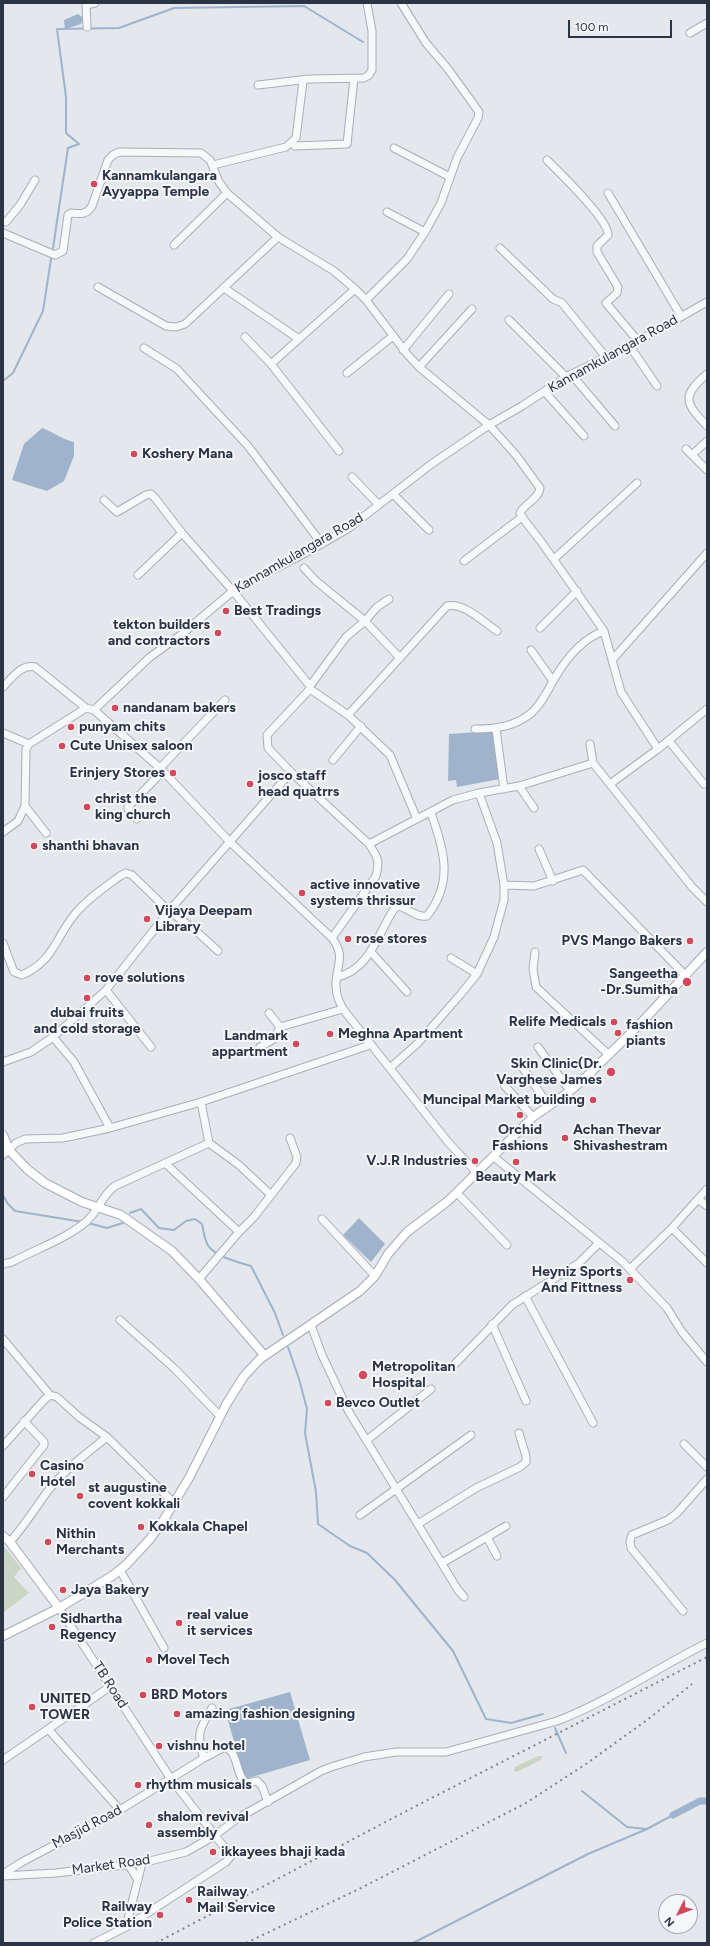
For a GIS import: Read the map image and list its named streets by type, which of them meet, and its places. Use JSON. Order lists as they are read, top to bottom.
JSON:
{
  "streets": {
    "main road": ["TB Road"],
    "street": ["Kannamkulangara Road", "Masjid Road", "Market Road"]
  },
  "crossings": [
    ["TB Road", "Masjid Road"],
    ["TB Road", "Market Road"],
    ["Masjid Road", "Market Road"]
  ],
  "places": [
    "Kannamkulangara Ayyappa Temple",
    "Koshery Mana",
    "Best Tradings",
    "tekton builders and contractors",
    "nandanam bakers",
    "punyam chits",
    "Cute Unisex saloon",
    "Erinjery Stores",
    "josco staff head quatrrs",
    "christ the king church",
    "shanthi bhavan",
    "active innovative systems thrissur",
    "Vijaya Deepam Library",
    "rose stores",
    "PVS Mango Bakers",
    "rove solutions",
    "Sangeetha -Dr.Sumitha",
    "dubai fruits and cold storage",
    "Relife Medicals",
    "fashion piants",
    "Meghna Apartment",
    "Landmark appartment",
    "Skin Clinic(Dr. Varghese James",
    "Muncipal Market building",
    "Orchid Fashions",
    "Achan Thevar Shivashestram",
    "V.J.R Industries",
    "Beauty Mark",
    "Heyniz Sports And Fittness",
    "Metropolitan Hospital",
    "Bevco Outlet",
    "Casino Hotel",
    "st augustine covent kokkali",
    "Kokkala Chapel",
    "Nithin Merchants",
    "Jaya Bakery",
    "real value it services",
    "Sidhartha Regency",
    "Movel Tech",
    "BRD Motors",
    "UNITED TOWER",
    "amazing fashion designing",
    "vishnu hotel",
    "rhythm musicals",
    "shalom revival assembly",
    "ikkayees bhaji kada",
    "Railway Mail Service",
    "Railway Police Station"
  ],
  "scale_bar": "100 m",
  "north": "bottom left"
}
